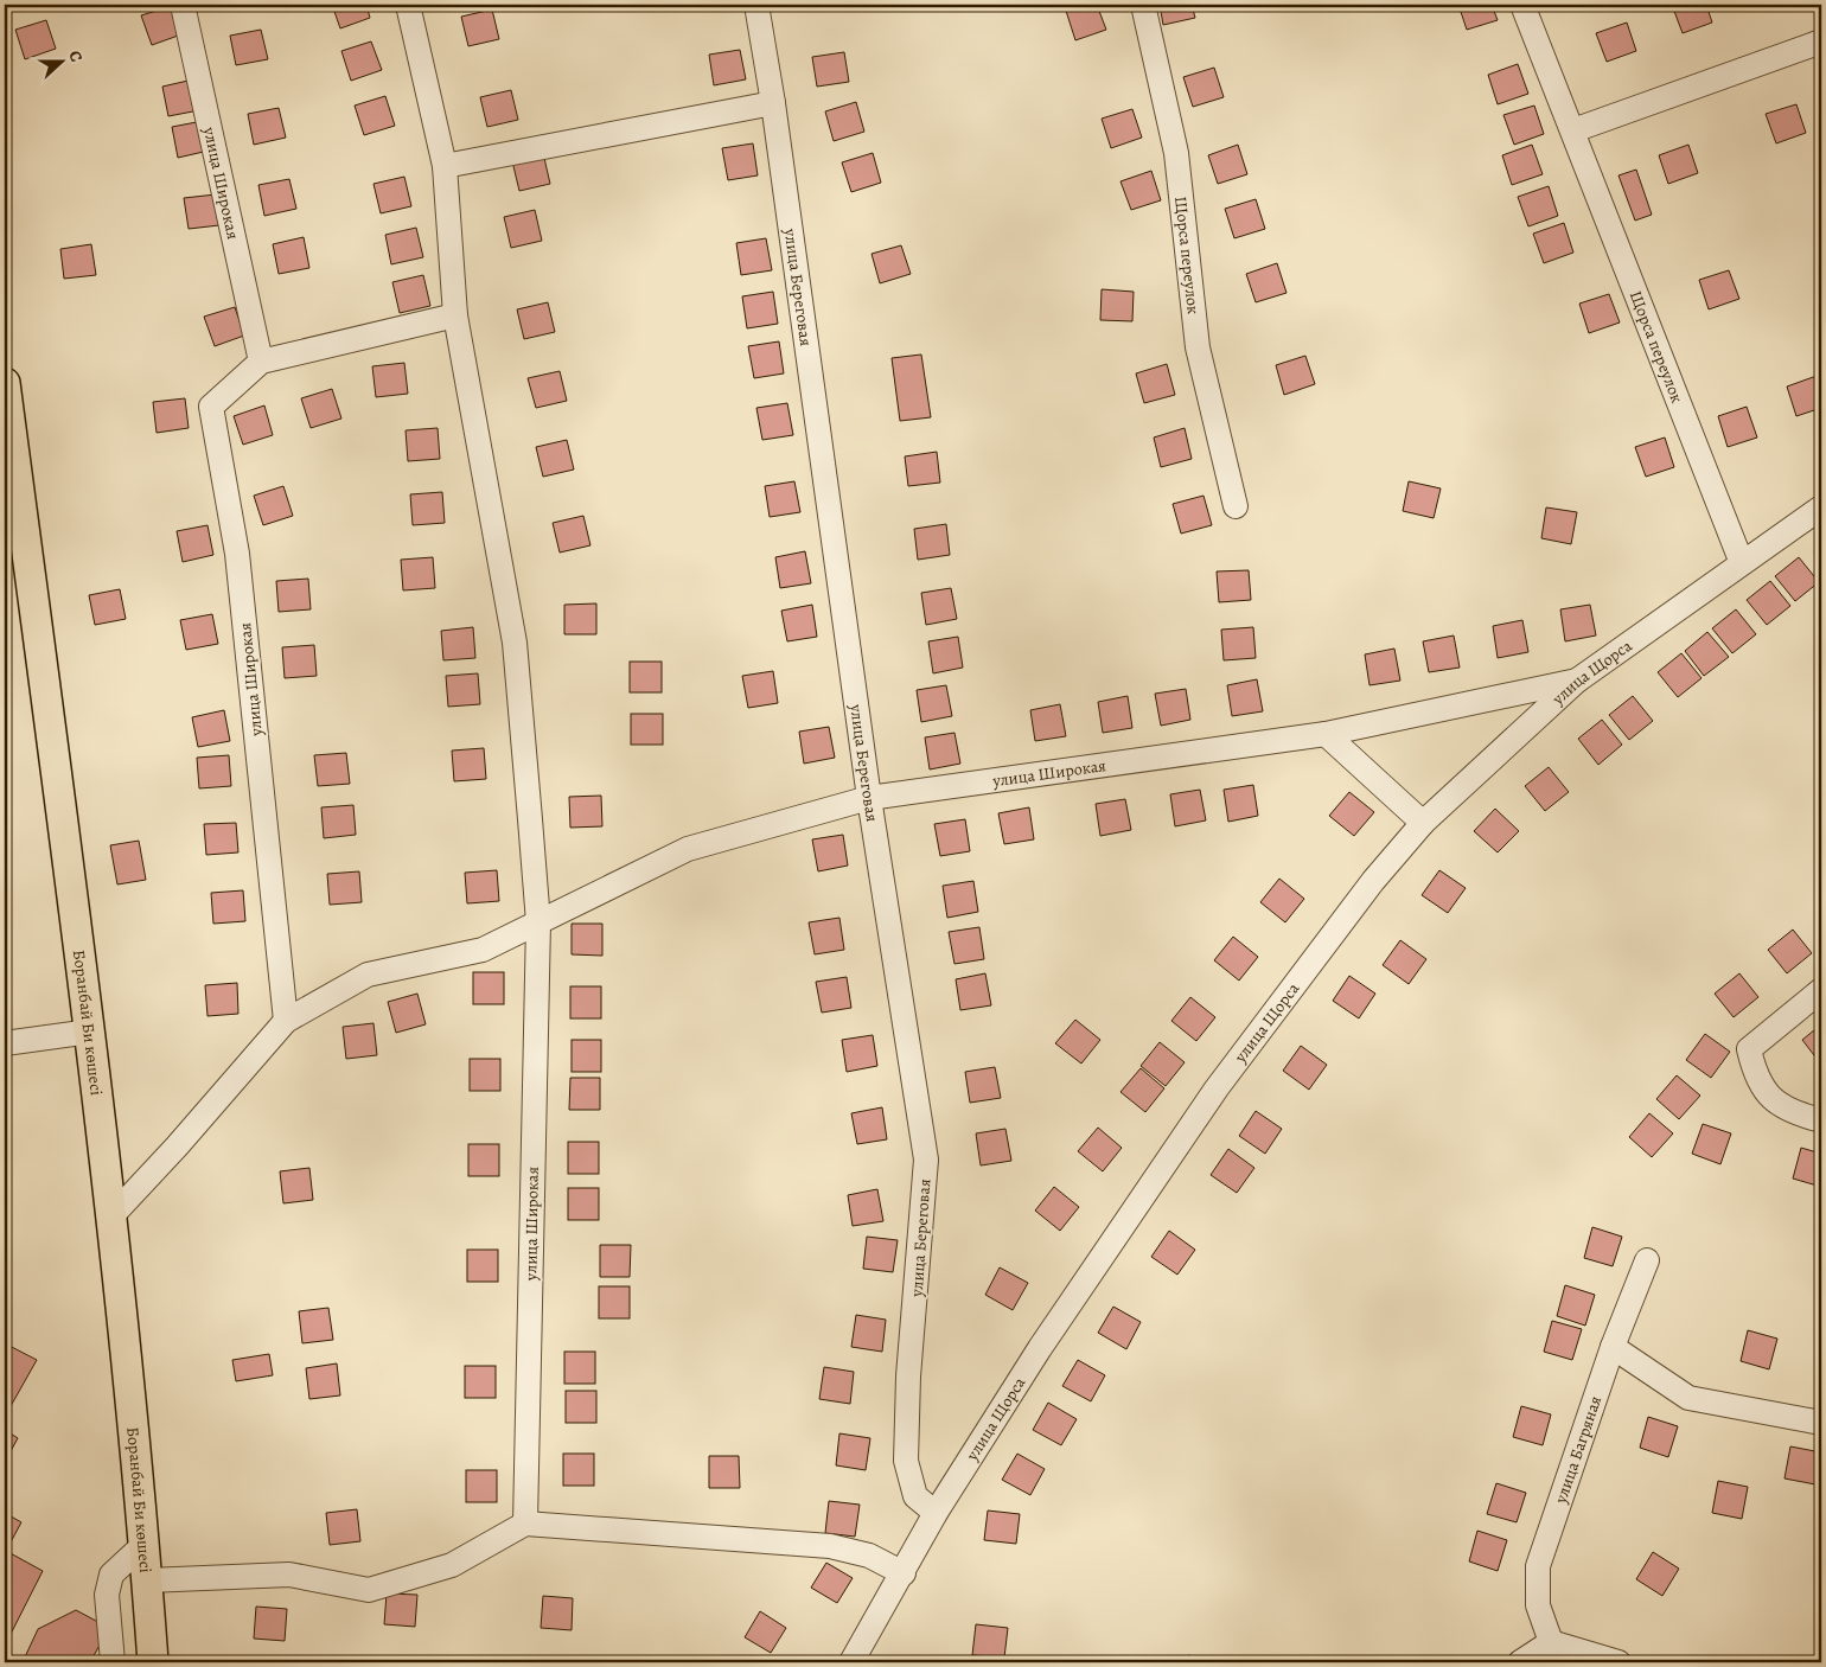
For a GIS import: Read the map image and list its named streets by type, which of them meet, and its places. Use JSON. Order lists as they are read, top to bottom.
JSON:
{
  "streets": {
    "main road": ["Боранбай Би көшесі"],
    "street": [
      "улица Широкая",
      "Щорса переулок",
      "улица Береговая",
      "улица Щорса",
      "улица Багряная"
    ]
  },
  "crossings": [
    ["улица Широкая", "улица Береговая"],
    ["улица Широкая", "улица Щорса"],
    ["улица Широкая", "Боранбай Би көшесі"],
    ["Щорса переулок", "улица Щорса"],
    ["улица Береговая", "улица Щорса"]
  ],
  "north": "right"
}
